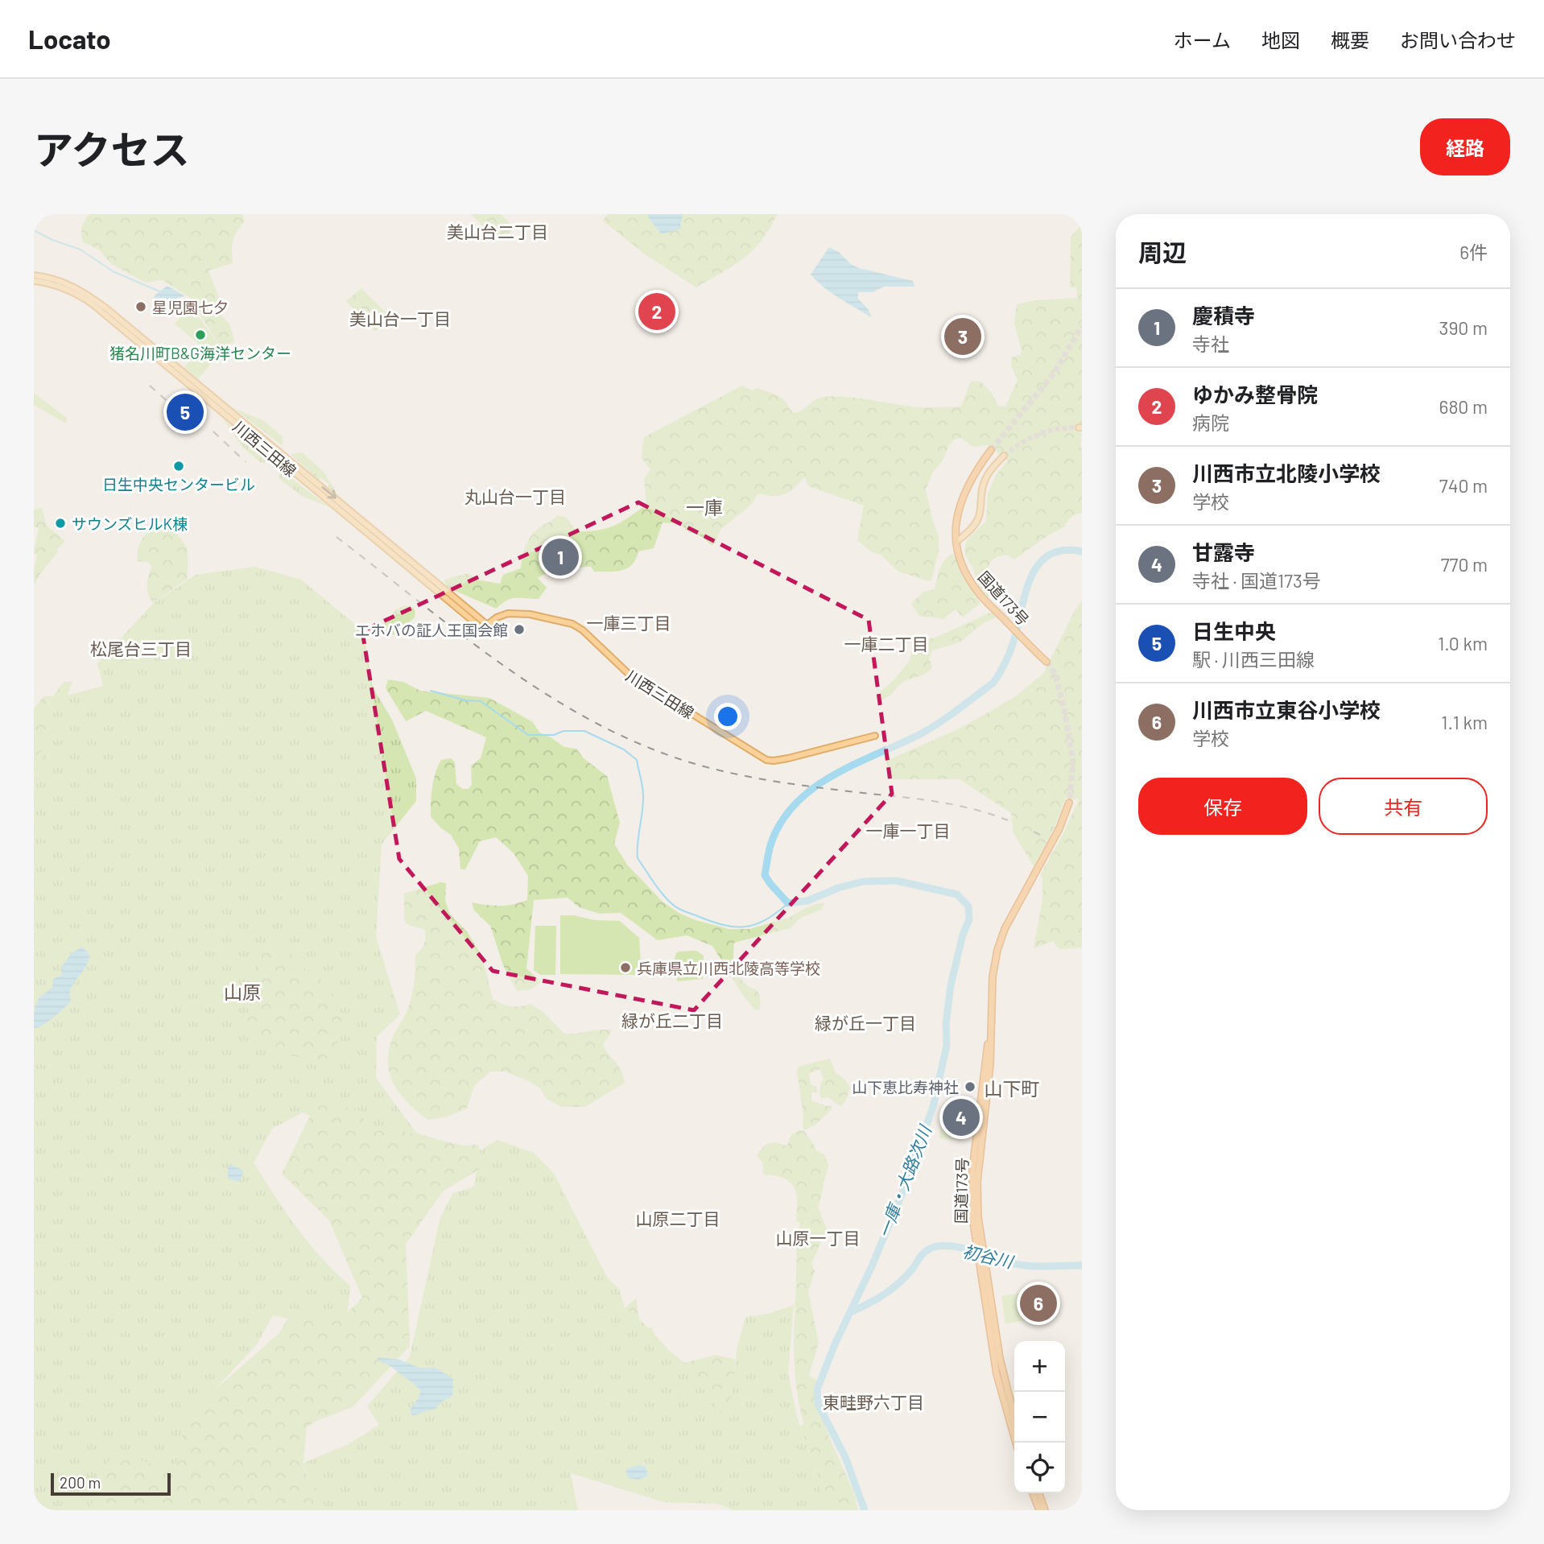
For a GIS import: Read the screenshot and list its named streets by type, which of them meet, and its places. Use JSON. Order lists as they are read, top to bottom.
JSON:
{
  "streets": {
    "highway": ["国道173号"],
    "main road": ["川西三田線"]
  },
  "districts": [
    "美山台二丁目",
    "美山台一丁目",
    "丸山台一丁目",
    "一庫",
    "一庫三丁目",
    "一庫二丁目",
    "松尾台三丁目",
    "一庫一丁目",
    "山原",
    "緑が丘二丁目",
    "緑が丘一丁目",
    "山下町",
    "山原二丁目",
    "山原一丁目",
    "東畦野六丁目"
  ],
  "water": ["一庫・大路次川", "初谷川"],
  "places": [
    "星児園七夕",
    "猪名川町B&G海洋センター",
    "日生中央センタービル",
    "サウンズヒルK棟",
    "エホバの証人王国会館",
    "兵庫県立川西北陵高等学校",
    "山下恵比寿神社"
  ],
  "scale_bar": "200 m",
  "page": {
    "header": "Locato",
    "nav": [
      "ホーム",
      "地図",
      "概要",
      "お問い合わせ"
    ],
    "title": "アクセス",
    "buttons": [
      "経路",
      ["保存", "共有"]
    ],
    "heading": ["周辺", "6件"],
    "list": [
      {
        "mark": "1",
        "name": "慶積寺",
        "note": "寺社",
        "value": "390 m"
      },
      {
        "mark": "2",
        "name": "ゆかみ整骨院",
        "note": "病院",
        "value": "680 m"
      },
      {
        "mark": "3",
        "name": "川西市立北陵小学校",
        "note": "学校",
        "value": "740 m"
      },
      {
        "mark": "4",
        "name": "甘露寺",
        "note": "寺社 · 国道173号",
        "value": "770 m"
      },
      {
        "mark": "5",
        "name": "日生中央",
        "note": "駅 · 川西三田線",
        "value": "1.0 km"
      },
      {
        "mark": "6",
        "name": "川西市立東谷小学校",
        "note": "学校",
        "value": "1.1 km"
      }
    ],
    "pins": [
      "2",
      "3",
      "5",
      "1",
      "4",
      "6"
    ],
    "map_buttons": ["+", "−"],
    "scale": "200 m"
  }
}
